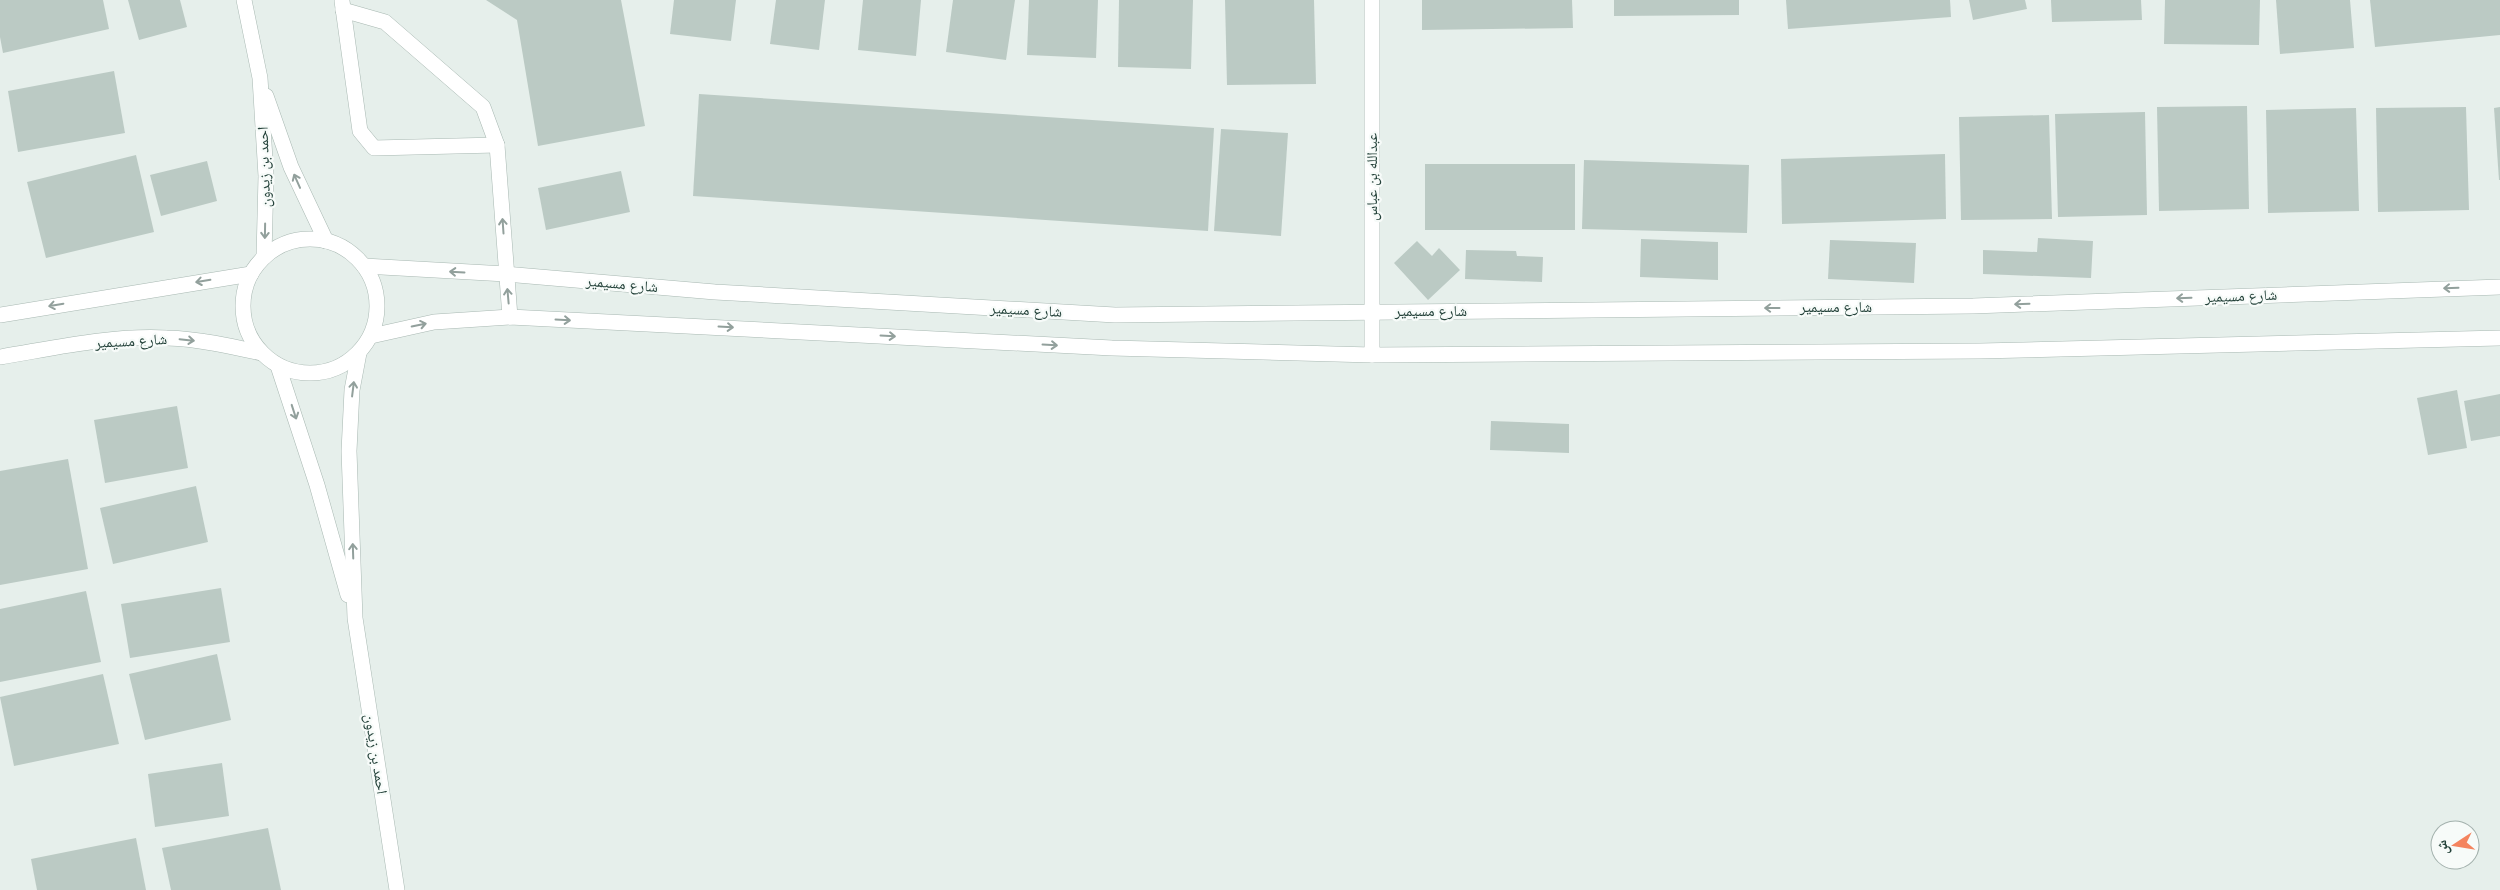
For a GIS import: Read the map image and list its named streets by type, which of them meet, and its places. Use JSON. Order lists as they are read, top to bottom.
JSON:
{
  "streets": {
    "street": ["احمد بن زيدون", "عبدالله بن عباس", "شارع مسيمير"]
  },
  "crossings": [
    ["احمد بن زيدون", "شارع مسيمير"],
    ["عبدالله بن عباس", "شارع مسيمير"]
  ],
  "north": "left"
}
